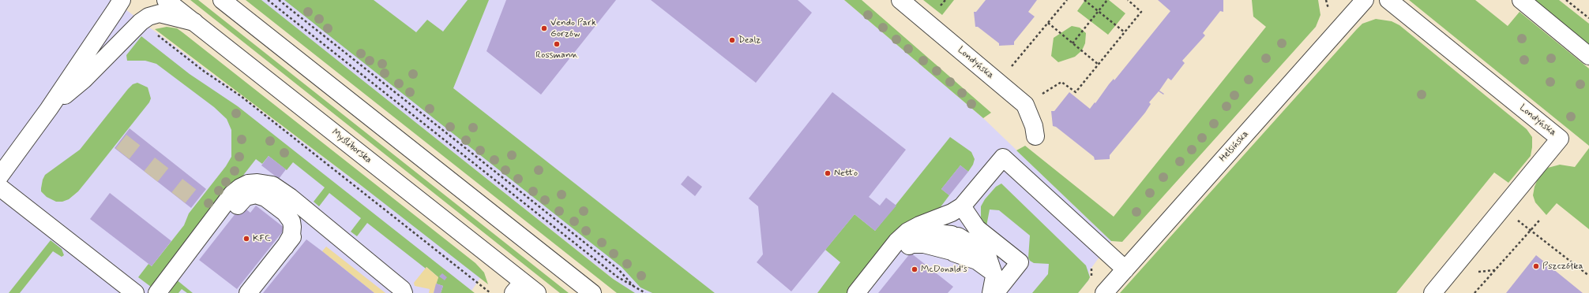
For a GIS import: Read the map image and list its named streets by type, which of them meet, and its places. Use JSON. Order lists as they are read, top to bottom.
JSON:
{
  "streets": {
    "street": ["Londyńska", "Myśliborska", "Helsińska"]
  },
  "places": [
    "Vendo Park Gorzów",
    "Dealz",
    "Rossmann",
    "Netto",
    "KFC",
    "Pszczółka",
    "McDonald's"
  ]
}
